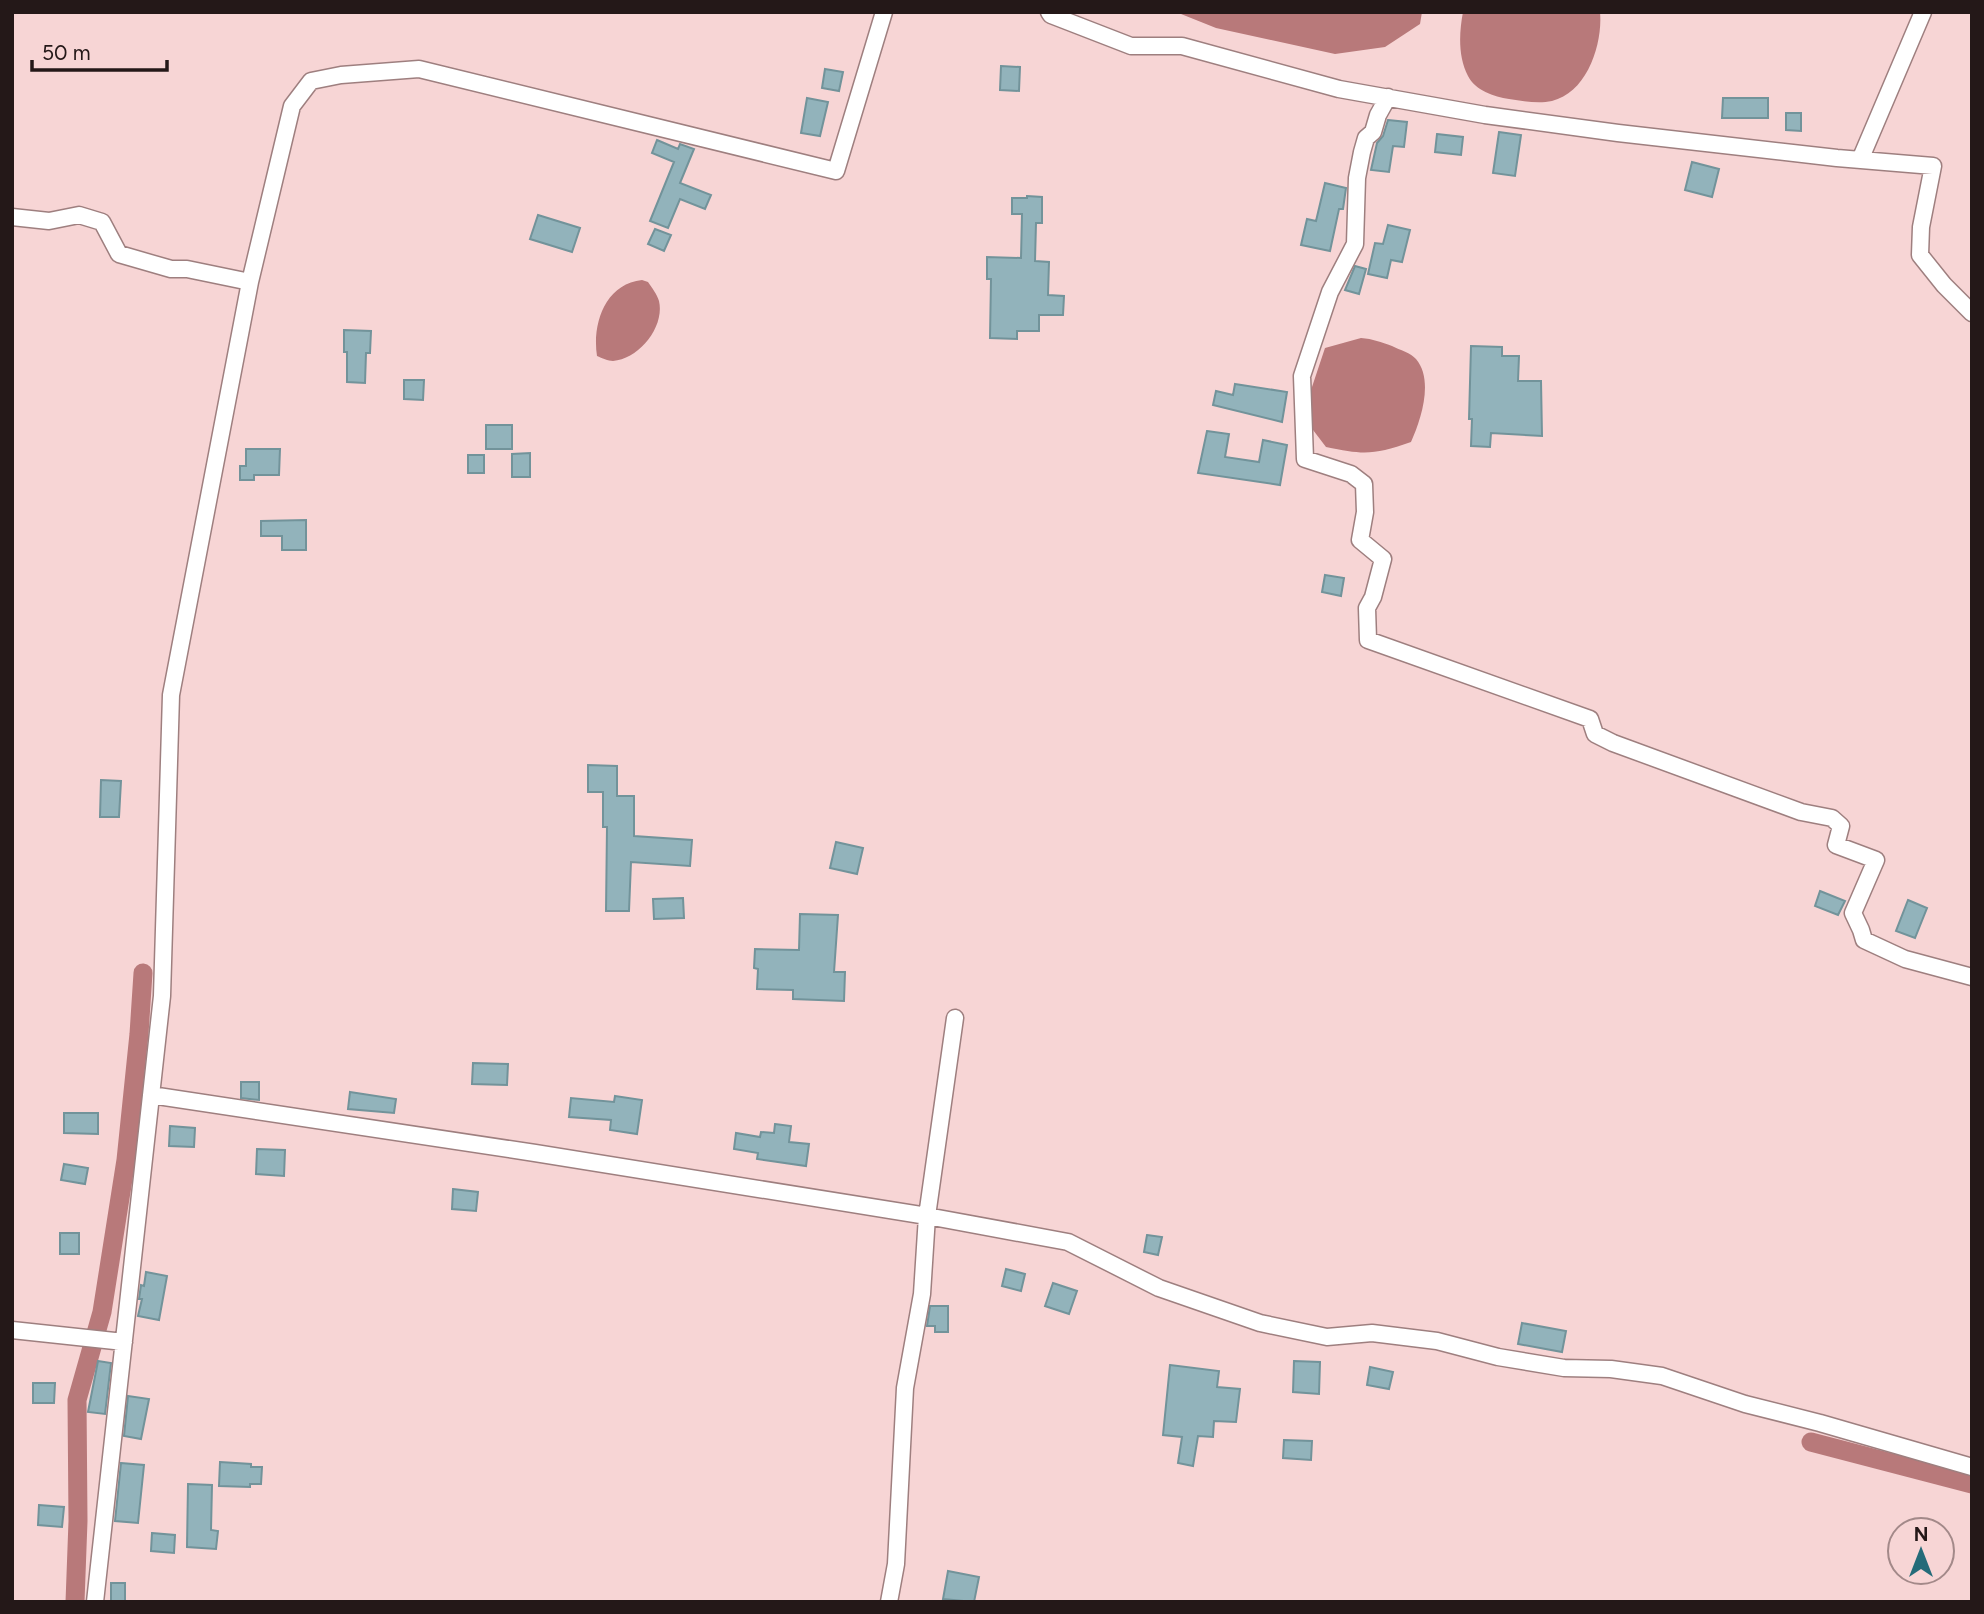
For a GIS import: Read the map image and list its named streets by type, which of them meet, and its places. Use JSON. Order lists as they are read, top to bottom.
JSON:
{
  "scale_bar": "50 m",
  "north": "top"
}
